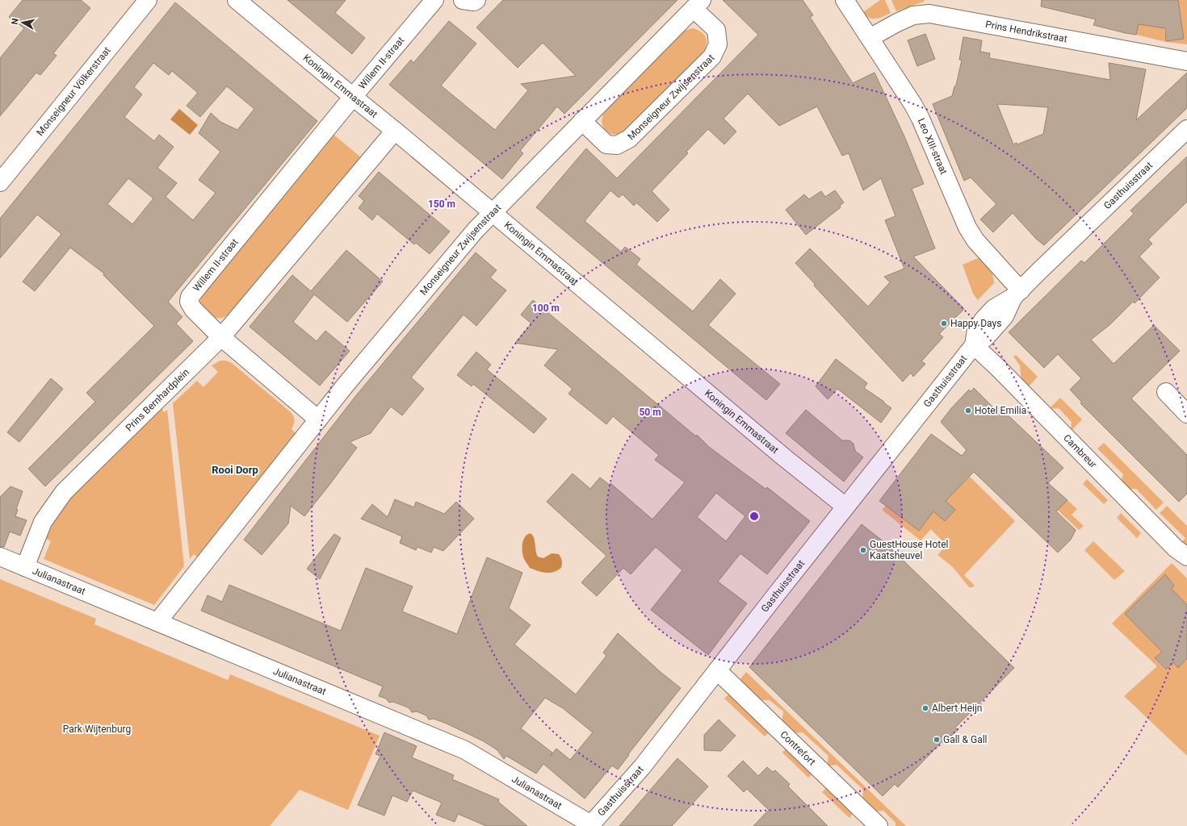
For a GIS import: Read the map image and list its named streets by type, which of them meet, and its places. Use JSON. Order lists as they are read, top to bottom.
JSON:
{
  "streets": {
    "street": [
      "Prins Hendrikstraat",
      "Willem II-straat",
      "Koningin Emmastraat",
      "Monseigneur Völkerstraat",
      "Monseigneur Zwijsenstraat",
      "Leo XIII-straat",
      "Gasthuisstraat",
      "Prins Bernhardplein",
      "Cambreur",
      "Julianastraat",
      "Contrefort"
    ]
  },
  "crossings": [
    ["Prins Hendrikstraat", "Leo XIII-straat"],
    ["Willem II-straat", "Koningin Emmastraat"],
    ["Willem II-straat", "Prins Bernhardplein"],
    ["Koningin Emmastraat", "Monseigneur Zwijsenstraat"],
    ["Koningin Emmastraat", "Gasthuisstraat"],
    ["Leo XIII-straat", "Gasthuisstraat"],
    ["Gasthuisstraat", "Cambreur"],
    ["Gasthuisstraat", "Julianastraat"],
    ["Gasthuisstraat", "Contrefort"],
    ["Prins Bernhardplein", "Julianastraat"]
  ],
  "districts": ["Rooi Dorp"],
  "parks": ["Park Wijtenburg"],
  "places": [
    "Happy Days",
    "Hotel Emilia",
    "GuestHouse Hotel Kaatsheuvel",
    "Albert Heijn",
    "Gall & Gall"
  ],
  "north": "left",
  "rings": ["150 m", "100 m", "50 m"]
}
